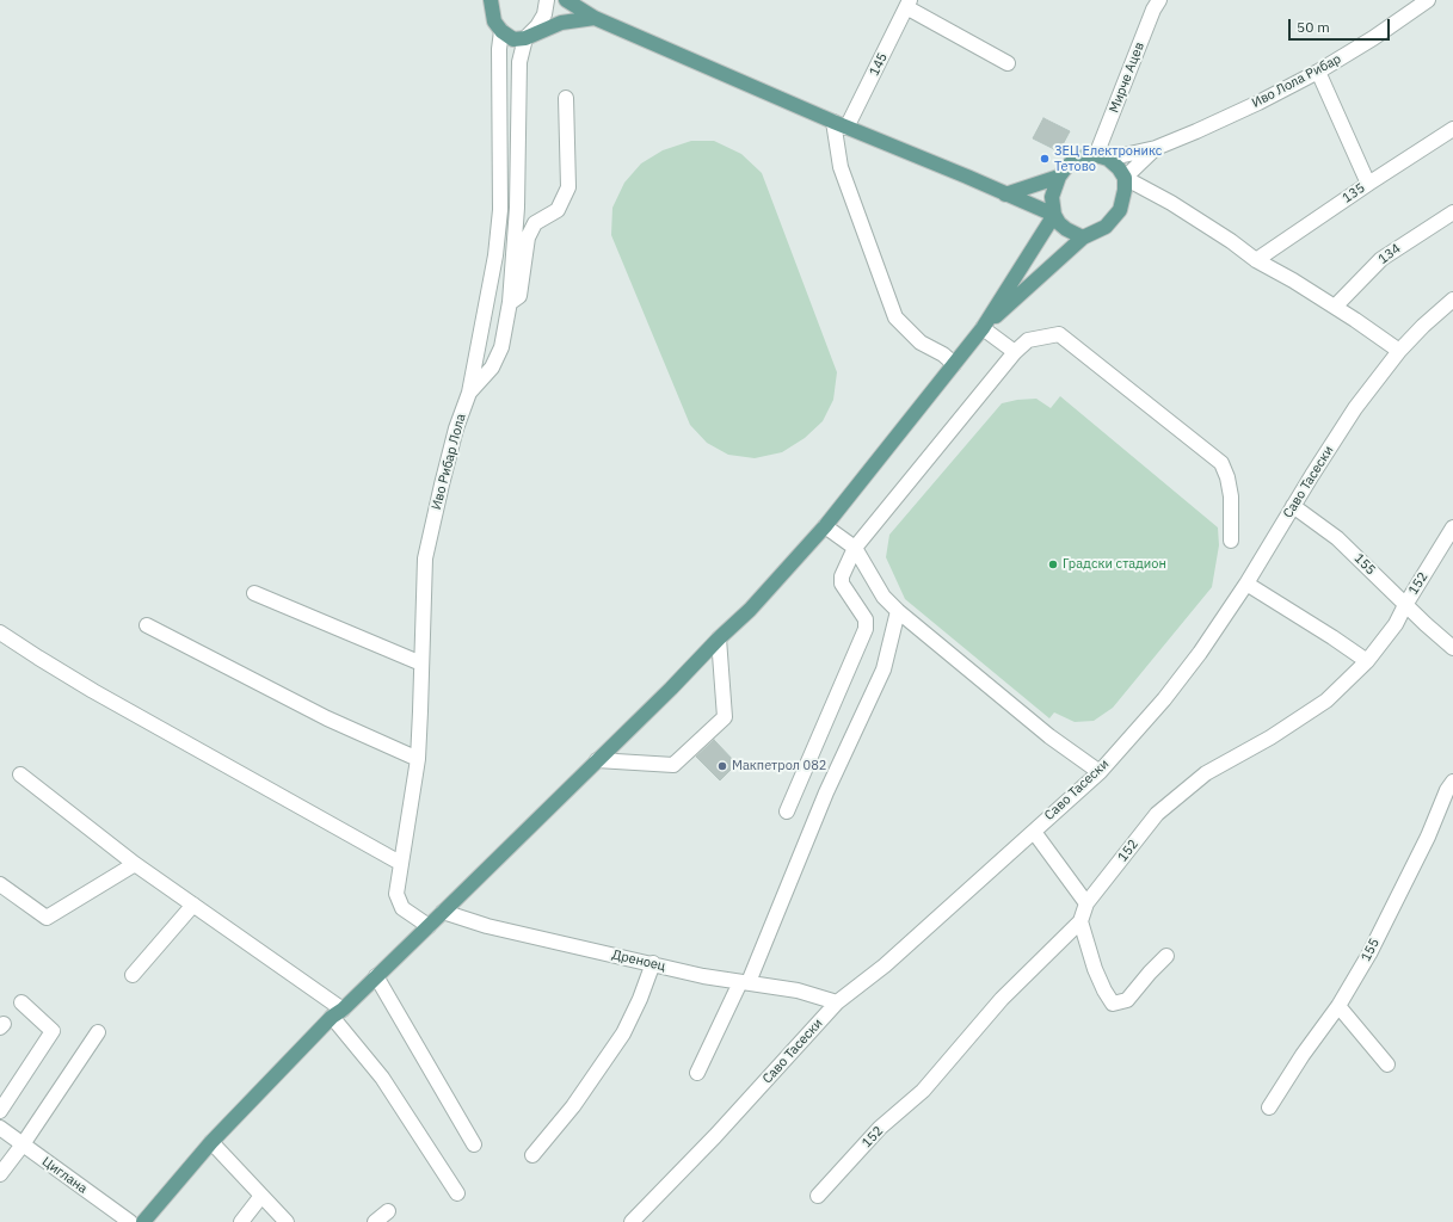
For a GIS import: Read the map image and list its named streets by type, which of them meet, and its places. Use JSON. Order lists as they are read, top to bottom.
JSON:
{
  "streets": {
    "street": [
      "145",
      "Мирче Ацев",
      "Иво Лола Рибар",
      "135",
      "134",
      "Иво Рибар Лола",
      "Саво Тасески",
      "155",
      "152",
      "Дреноец",
      "Циглана"
    ]
  },
  "crossings": [
    ["Саво Тасески", "155"],
    ["Саво Тасески", "Дреноец"],
    ["155", "152"]
  ],
  "places": ["ЗЕЦ Електроникс Тетово", "Градски стадион", "Макпетрол 082"],
  "scale_bar": "50 m"
}
